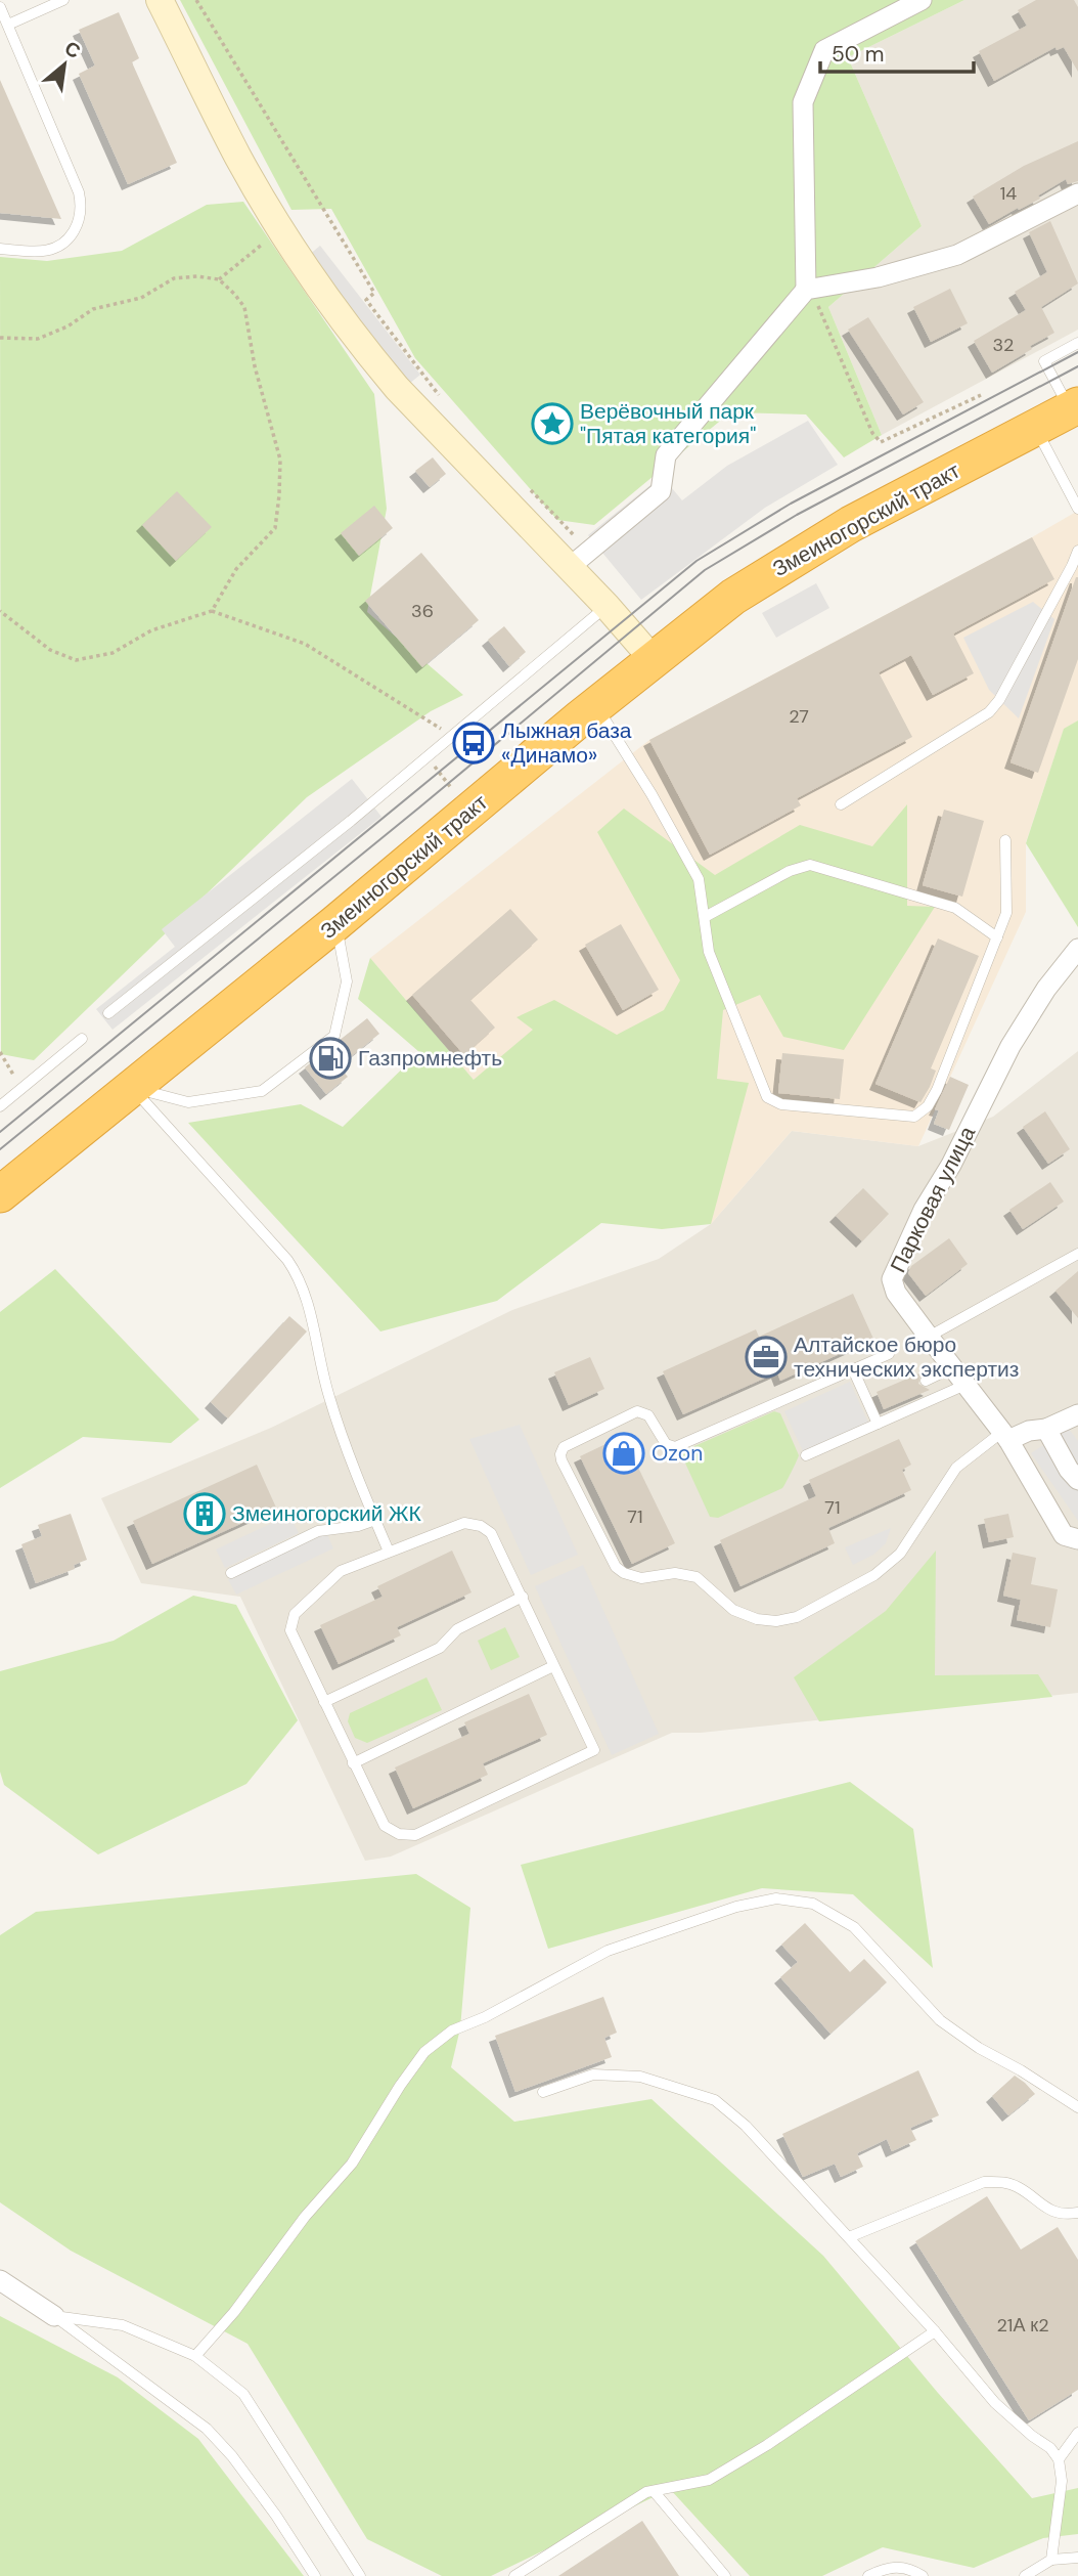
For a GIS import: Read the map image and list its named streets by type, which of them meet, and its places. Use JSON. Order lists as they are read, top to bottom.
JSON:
{
  "streets": {
    "highway": ["Змеиногорский тракт"],
    "street": ["Парковая улица"]
  },
  "places": {
    "place": ["Верёвочный парк \"Пятая категория\""],
    "bus stop": ["Лыжная база «Динамо»"],
    "fuel station": ["Газпромнефть"],
    "office": ["Алтайское бюро технических экспертиз"],
    "shop": ["Ozon"],
    "building": ["Змеиногорский ЖК"]
  },
  "house_numbers": [
    "14",
    "32",
    "36",
    "27",
    "71",
    "71",
    "21А к2"
  ],
  "scale_bar": "50 m",
  "north": "top right"
}
